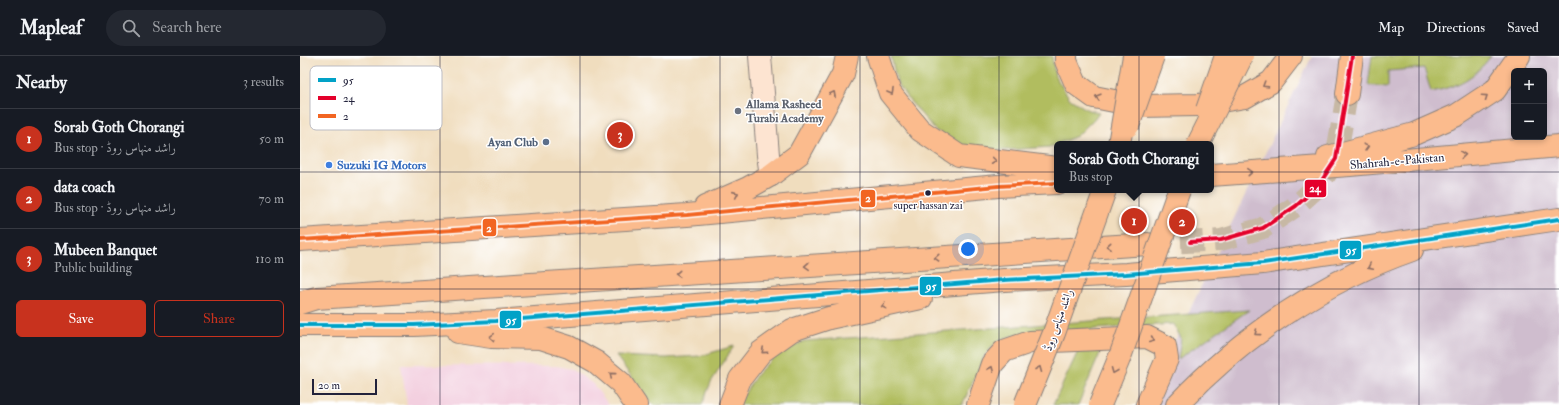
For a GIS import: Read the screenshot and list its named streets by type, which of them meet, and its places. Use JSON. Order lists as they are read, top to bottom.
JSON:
{
  "streets": {
    "main road": ["Shahrah-e-Pakistan", "راشد منہاس روڈ"]
  },
  "places": [
    "Allama Rasheed Turabi Academy",
    "Ayan Club",
    "Suzuki IG Motors",
    "super hassan zai"
  ],
  "lines": ["transit line 24", "transit line 2", "transit line 95"],
  "legend": ["95", "24", "2"],
  "scale_bar": "20 m",
  "page": {
    "header": "Mapleaf",
    "search": "Search here",
    "nav": ["Map", "Directions", "Saved"],
    "heading": ["Nearby", "3 results"],
    "map_buttons": ["+", "−"],
    "list": [
      {
        "mark": "1",
        "name": "Sorab Goth Chorangi",
        "note": "Bus stop · راشد منہاس روڈ",
        "value": "50 m"
      },
      {
        "mark": "2",
        "name": "data coach",
        "note": "Bus stop · راشد منہاس روڈ",
        "value": "70 m"
      },
      {
        "mark": "3",
        "name": "Mubeen Banquet",
        "note": "Public building",
        "value": "110 m"
      }
    ],
    "pins": ["3", "1", "2"],
    "popup": ["Sorab Goth Chorangi", "Bus stop"],
    "buttons": ["Save", "Share"],
    "scale": "20 m"
  }
}
